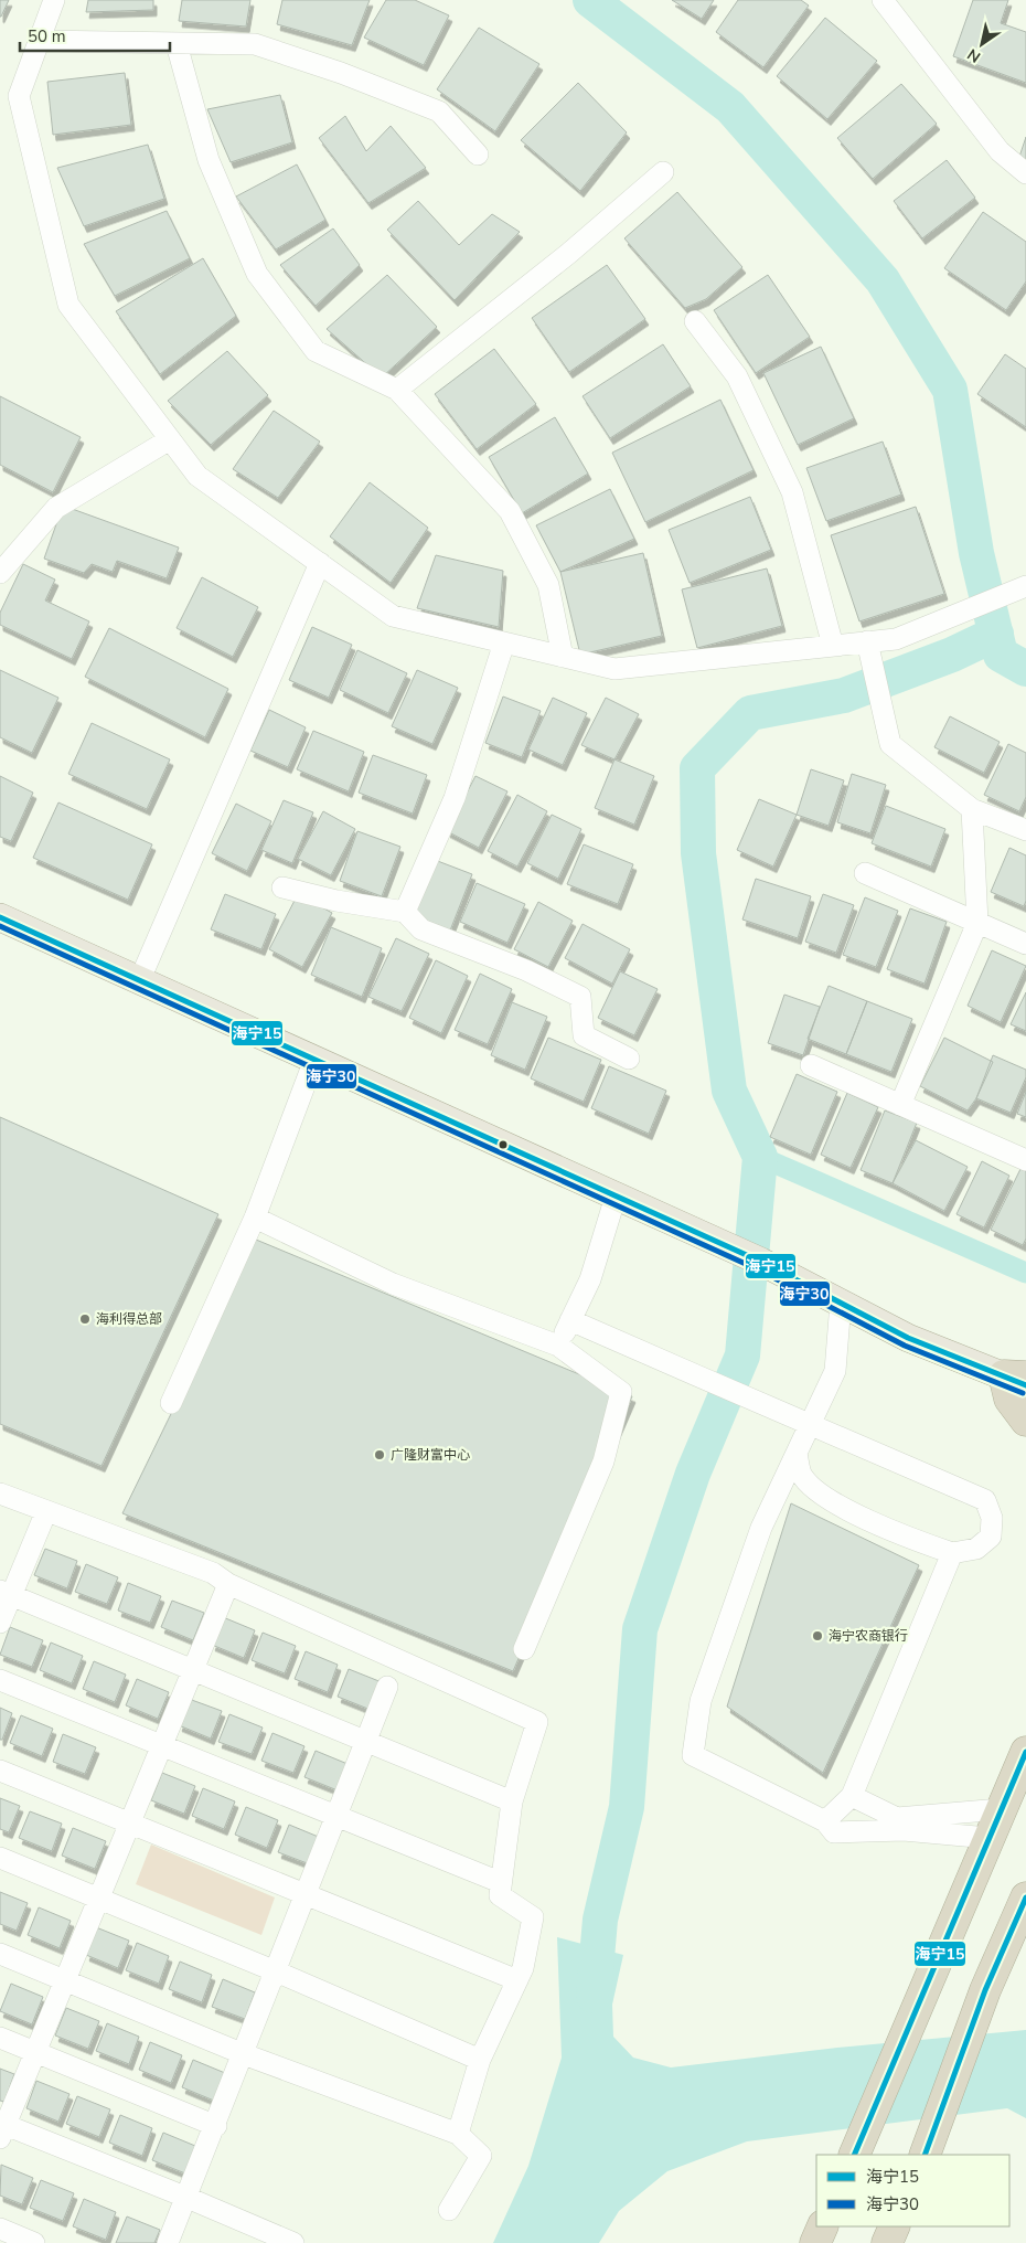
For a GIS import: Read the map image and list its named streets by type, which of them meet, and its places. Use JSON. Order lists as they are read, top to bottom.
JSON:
{
  "places": ["海利得总部", "广隆财富中心", "海宁农商银行"],
  "lines": ["transit line 海宁15", "transit line 海宁30"],
  "legend": ["海宁15", "海宁30"],
  "scale_bar": "50 m",
  "north": "bottom left"
}
